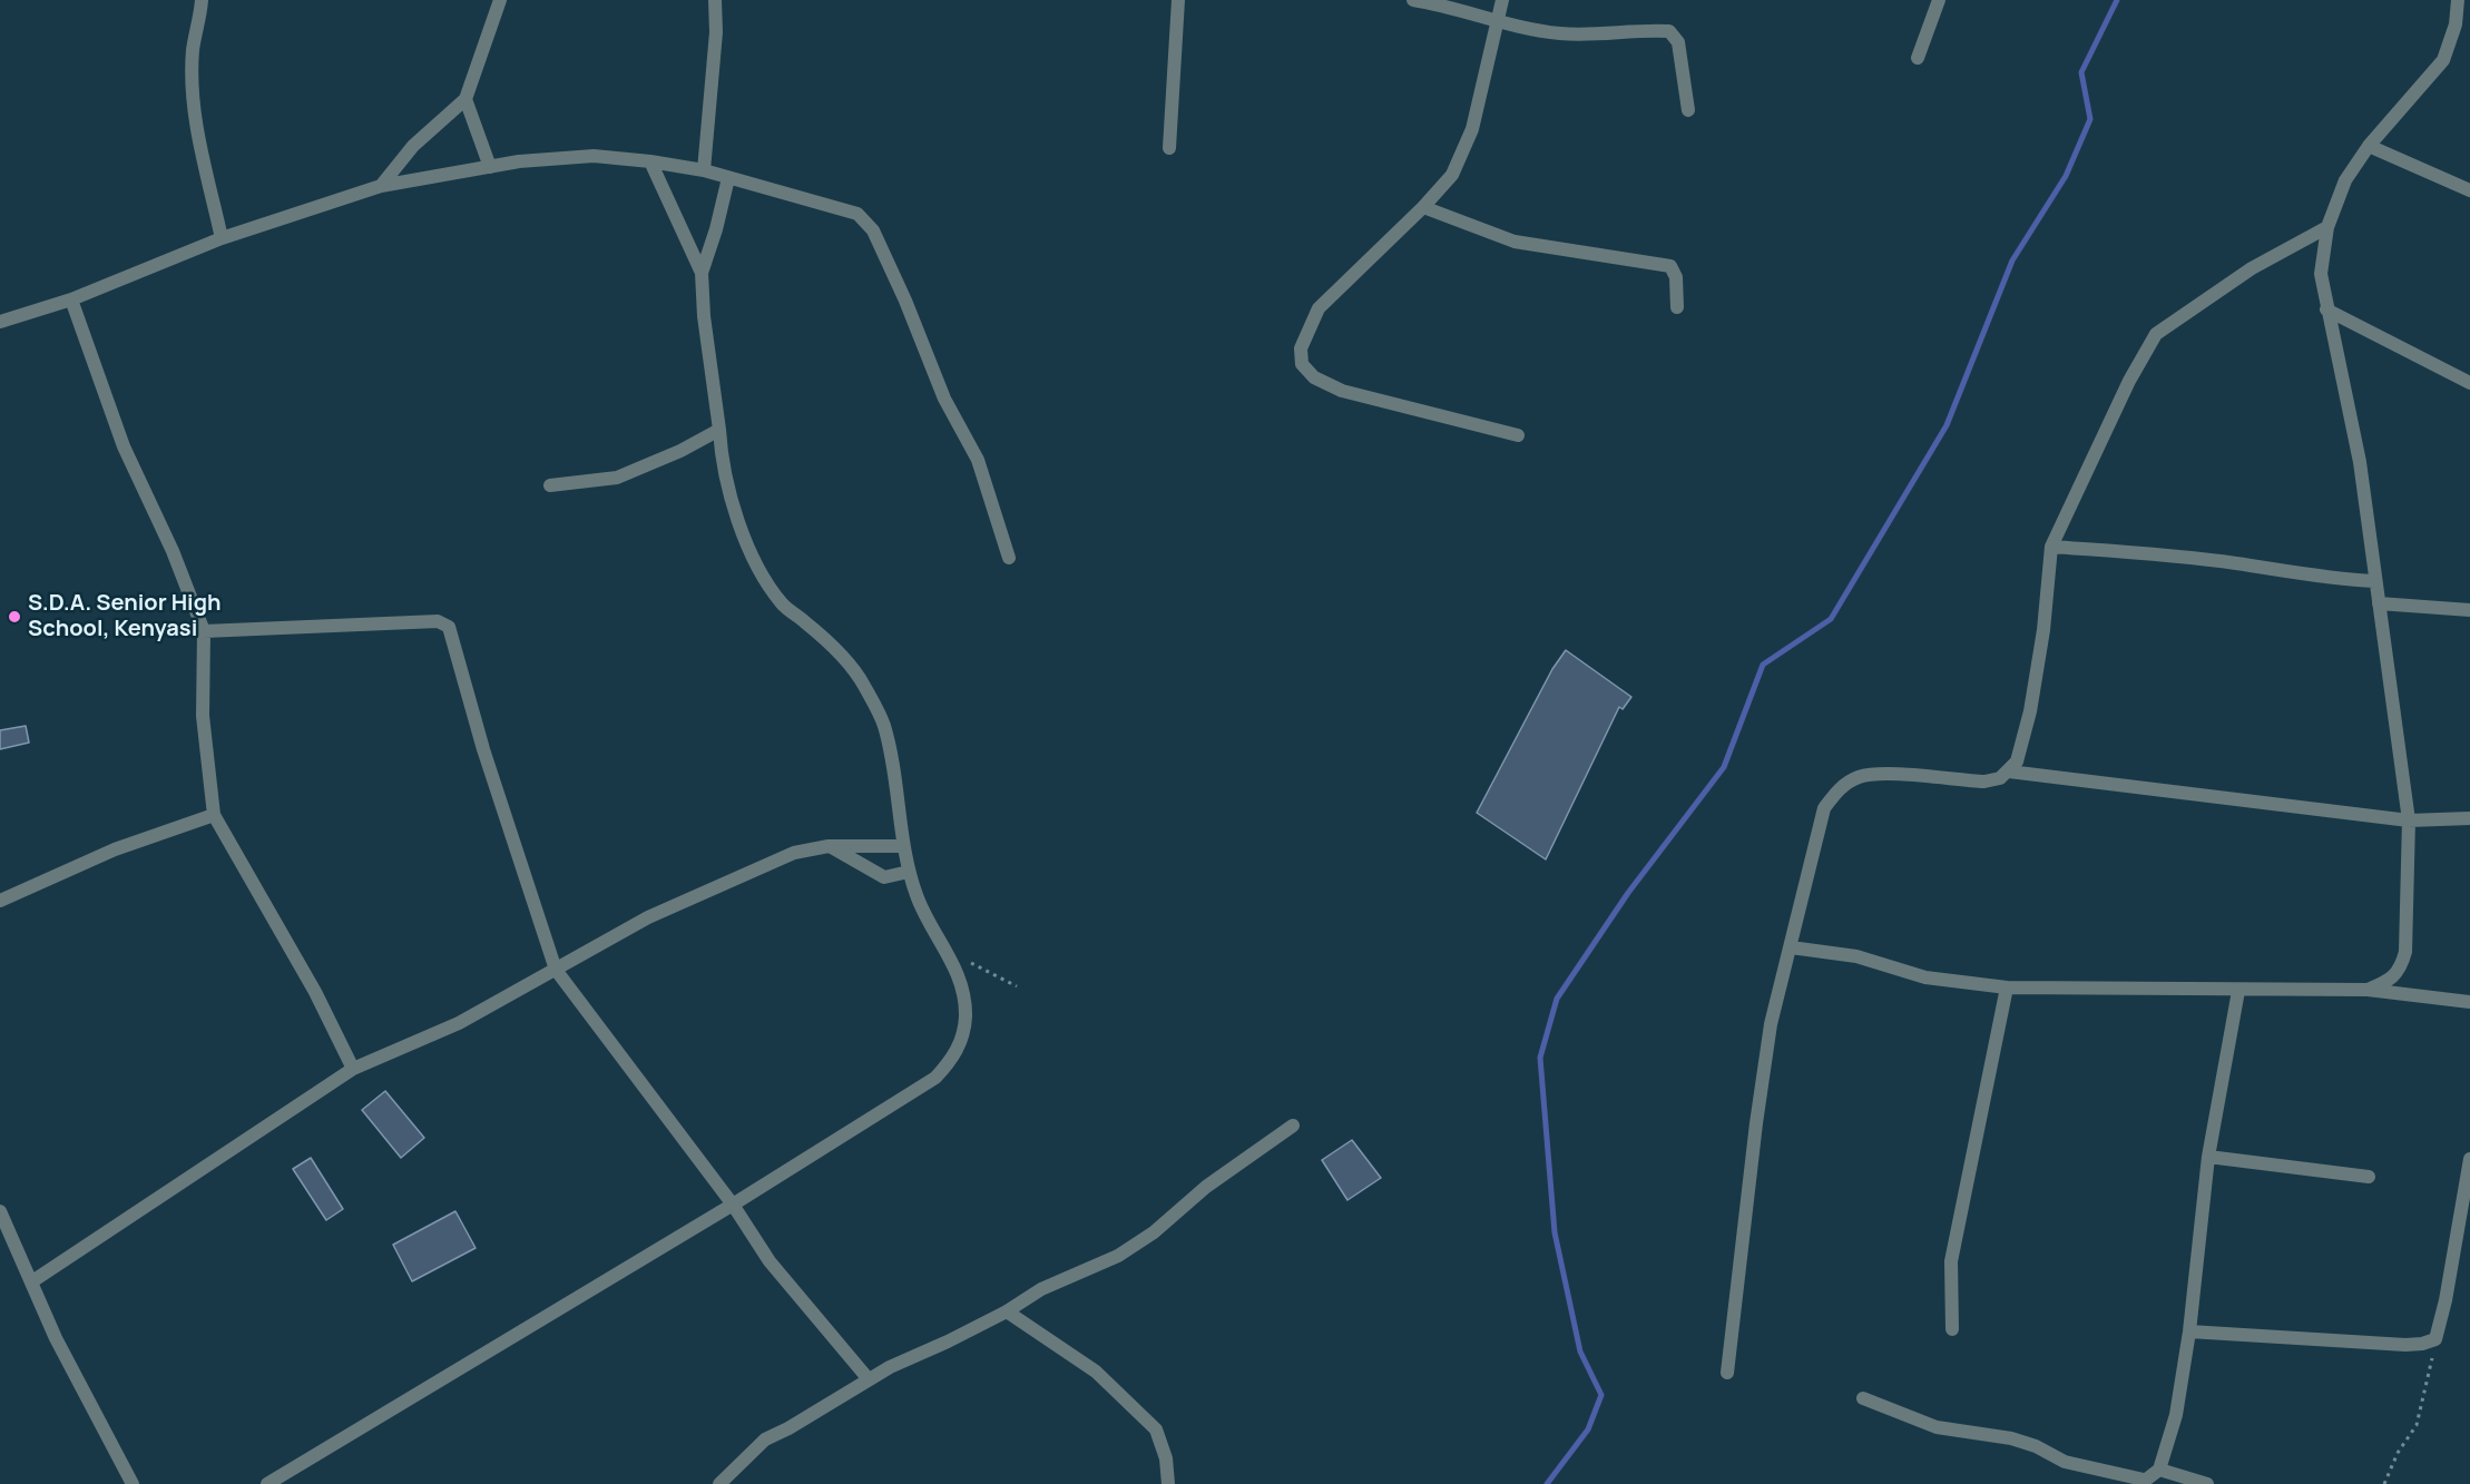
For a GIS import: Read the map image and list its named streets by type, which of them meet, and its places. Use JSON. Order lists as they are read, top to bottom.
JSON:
{
  "places": ["S.D.A. Senior High School, Kenyasi"]
}
